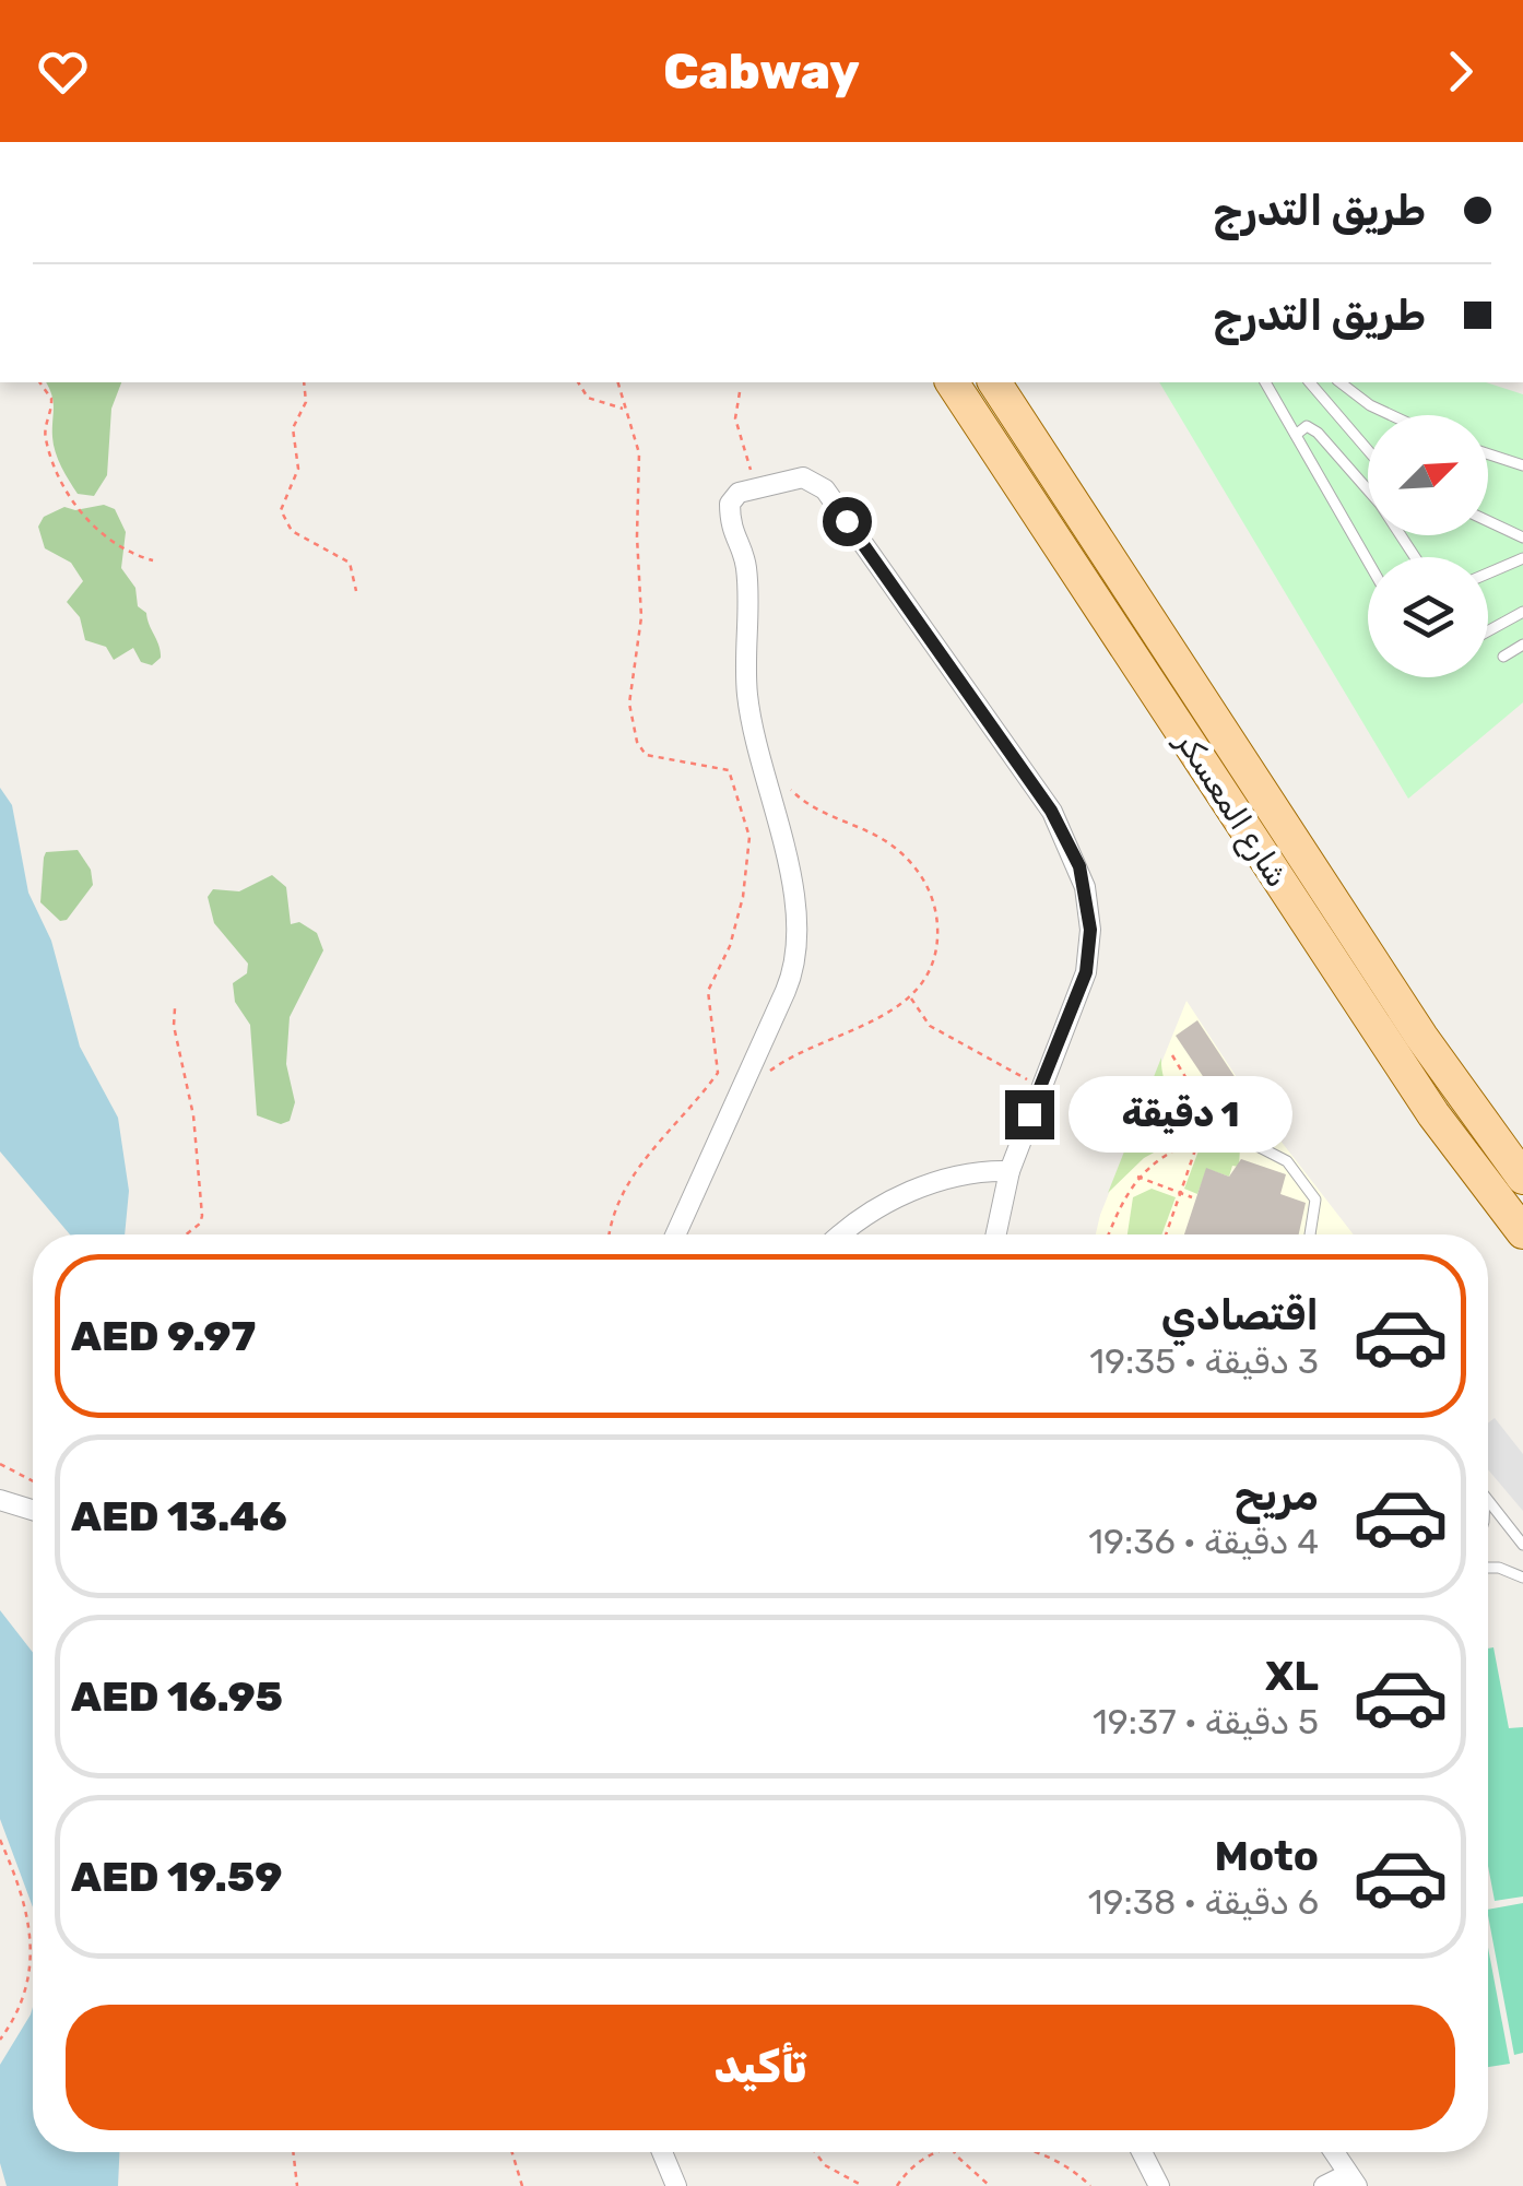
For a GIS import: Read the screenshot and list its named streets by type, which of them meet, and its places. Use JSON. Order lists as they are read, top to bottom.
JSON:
{
  "streets": {
    "main road": ["شارع المعسكر"]
  },
  "north": "top right",
  "page": {
    "header": "Cabway",
    "banner": ["طريق التدرج", "طريق التدرج"],
    "bubble": "1 دقيقة",
    "list": [
      {
        "name": "اقتصادي",
        "note": "3 دقيقة · 19:35",
        "value": "AED 9.97"
      },
      {
        "name": "مريح",
        "note": "4 دقيقة · 19:36",
        "value": "AED 13.46"
      },
      {
        "name": "XL",
        "note": "5 دقيقة · 19:37",
        "value": "AED 16.95"
      },
      {
        "name": "Moto",
        "note": "6 دقيقة · 19:38",
        "value": "AED 19.59"
      }
    ],
    "buttons": "تأكيد"
  }
}
